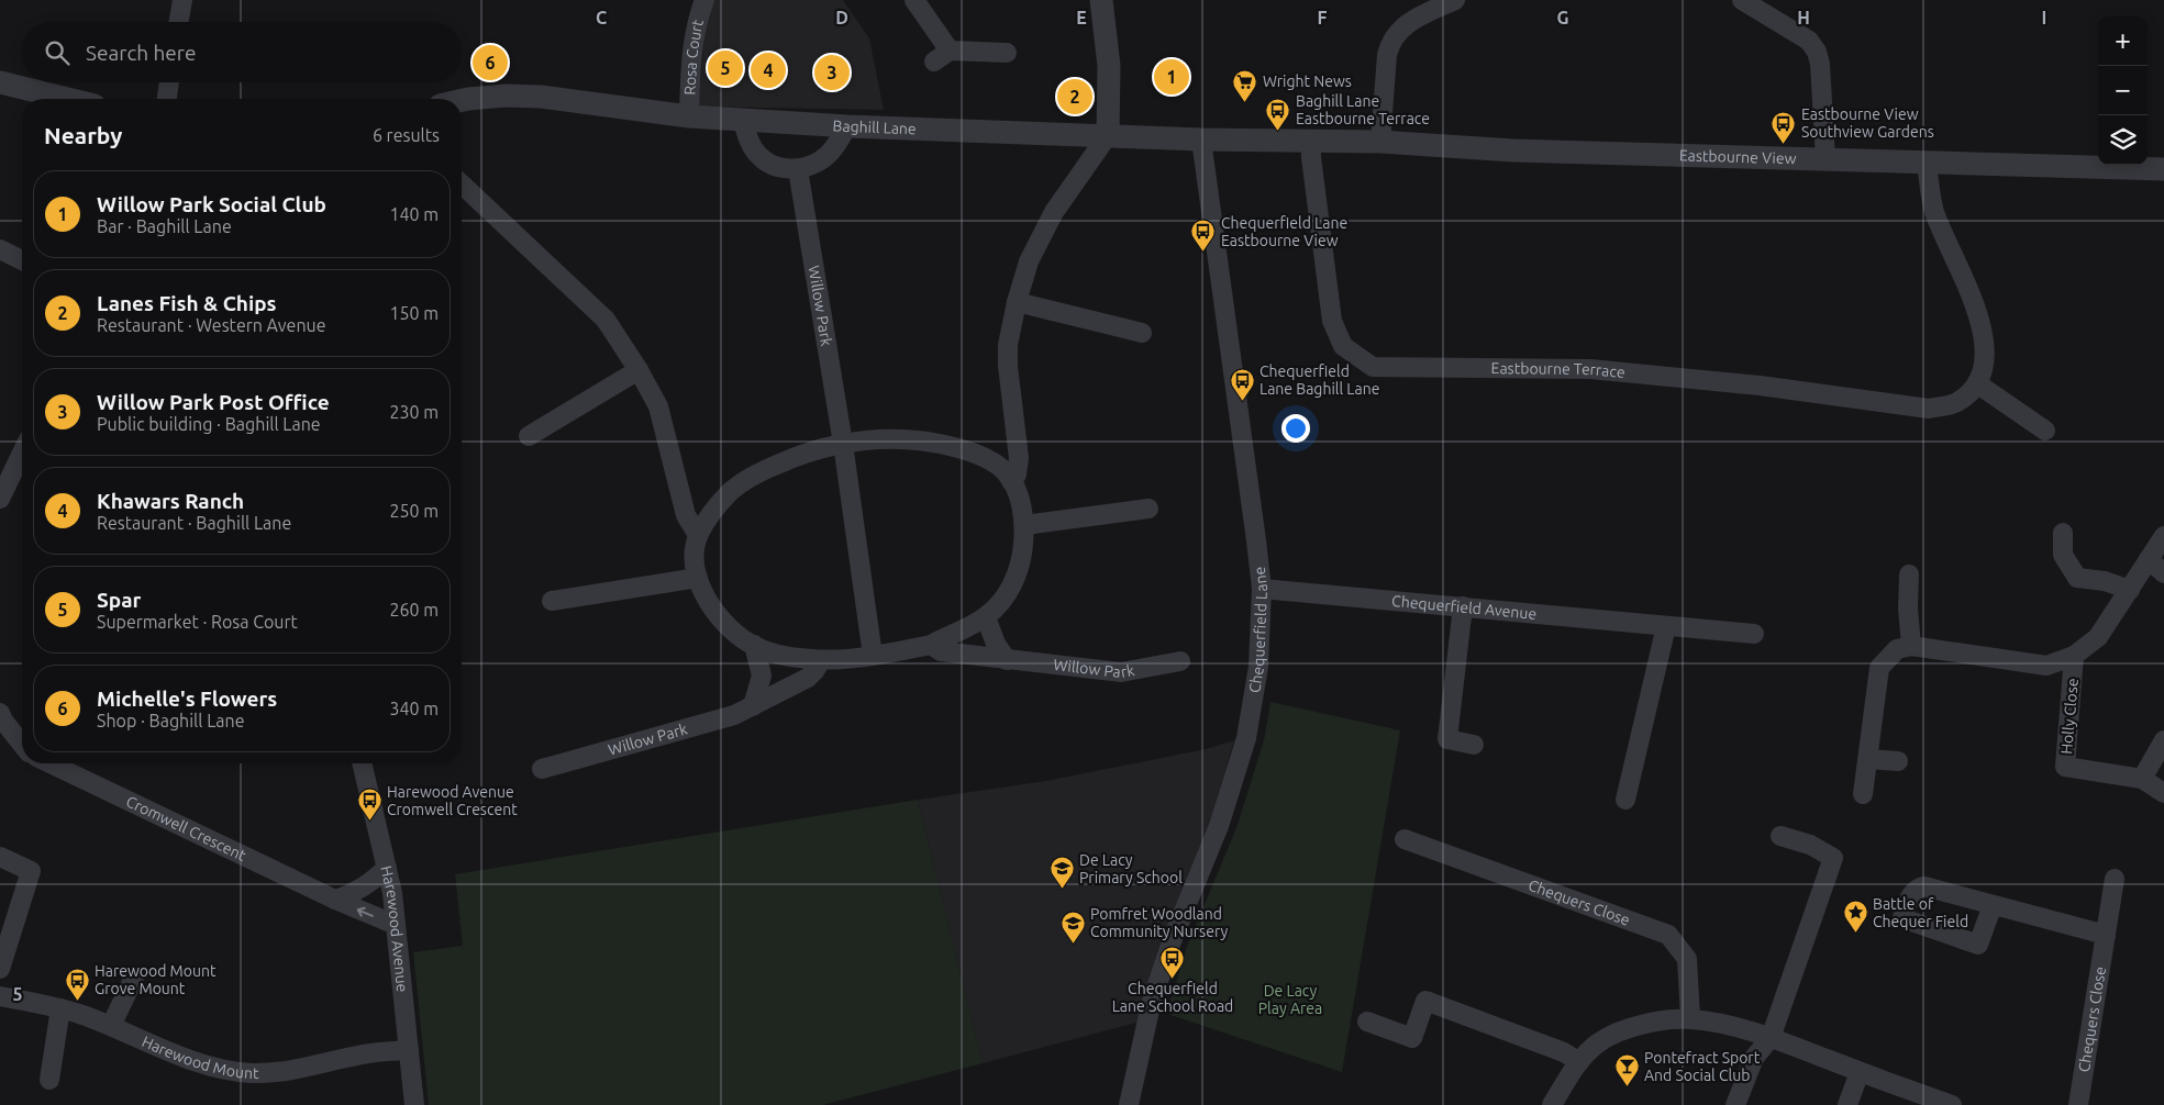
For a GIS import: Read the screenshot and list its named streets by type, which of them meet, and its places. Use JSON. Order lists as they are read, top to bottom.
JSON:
{
  "streets": {
    "street": [
      "Rosa Court",
      "Baghill Lane",
      "Eastbourne View",
      "Willow Park",
      "Eastbourne Terrace",
      "Chequerfield Avenue",
      "Chequerfield Lane",
      "Holly Close",
      "Cromwell Crescent",
      "Chequers Close",
      "Harewood Avenue",
      "Harewood Mount"
    ]
  },
  "crossings": [
    ["Rosa Court", "Baghill Lane"],
    ["Baghill Lane", "Eastbourne View"],
    ["Baghill Lane", "Eastbourne Terrace"],
    ["Baghill Lane", "Chequerfield Lane"],
    ["Eastbourne View", "Eastbourne Terrace"],
    ["Chequerfield Avenue", "Chequerfield Lane"],
    ["Cromwell Crescent", "Harewood Avenue"],
    ["Harewood Avenue", "Harewood Mount"]
  ],
  "parks": ["De Lacy Play Area"],
  "places": {
    "supermarket": ["Wright News"],
    "bus stop": [
      "Baghill Lane Eastbourne Terrace",
      "Eastbourne View Southview Gardens",
      "Chequerfield Lane Eastbourne View",
      "Chequerfield Lane Baghill Lane",
      "Harewood Avenue Cromwell Crescent",
      "Chequerfield Lane School Road",
      "Harewood Mount Grove Mount"
    ],
    "school or university": ["De Lacy Primary School", "Pomfret Woodland Community Nursery"],
    "place": ["Battle of Chequer Field"],
    "bar": ["Pontefract Sport And Social Club"]
  },
  "page": {
    "map_buttons": ["+", "−"],
    "search": "Search here",
    "pins": [
      "6",
      "5",
      "4",
      "3",
      "1",
      "2"
    ],
    "heading": ["Nearby", "6 results"],
    "list": [
      {
        "mark": "1",
        "name": "Willow Park Social Club",
        "note": "Bar · Baghill Lane",
        "value": "140 m"
      },
      {
        "mark": "2",
        "name": "Lanes Fish & Chips",
        "note": "Restaurant · Western Avenue",
        "value": "150 m"
      },
      {
        "mark": "3",
        "name": "Willow Park Post Office",
        "note": "Public building · Baghill Lane",
        "value": "230 m"
      },
      {
        "mark": "4",
        "name": "Khawars Ranch",
        "note": "Restaurant · Baghill Lane",
        "value": "250 m"
      },
      {
        "mark": "5",
        "name": "Spar",
        "note": "Supermarket · Rosa Court",
        "value": "260 m"
      },
      {
        "mark": "6",
        "name": "Michelle's Flowers",
        "note": "Shop · Baghill Lane",
        "value": "340 m"
      }
    ]
  },
  "grid": {
    "columns": [
      "C",
      "D",
      "E",
      "F",
      "G",
      "H",
      "I"
    ],
    "rows": ["5"]
  }
}
